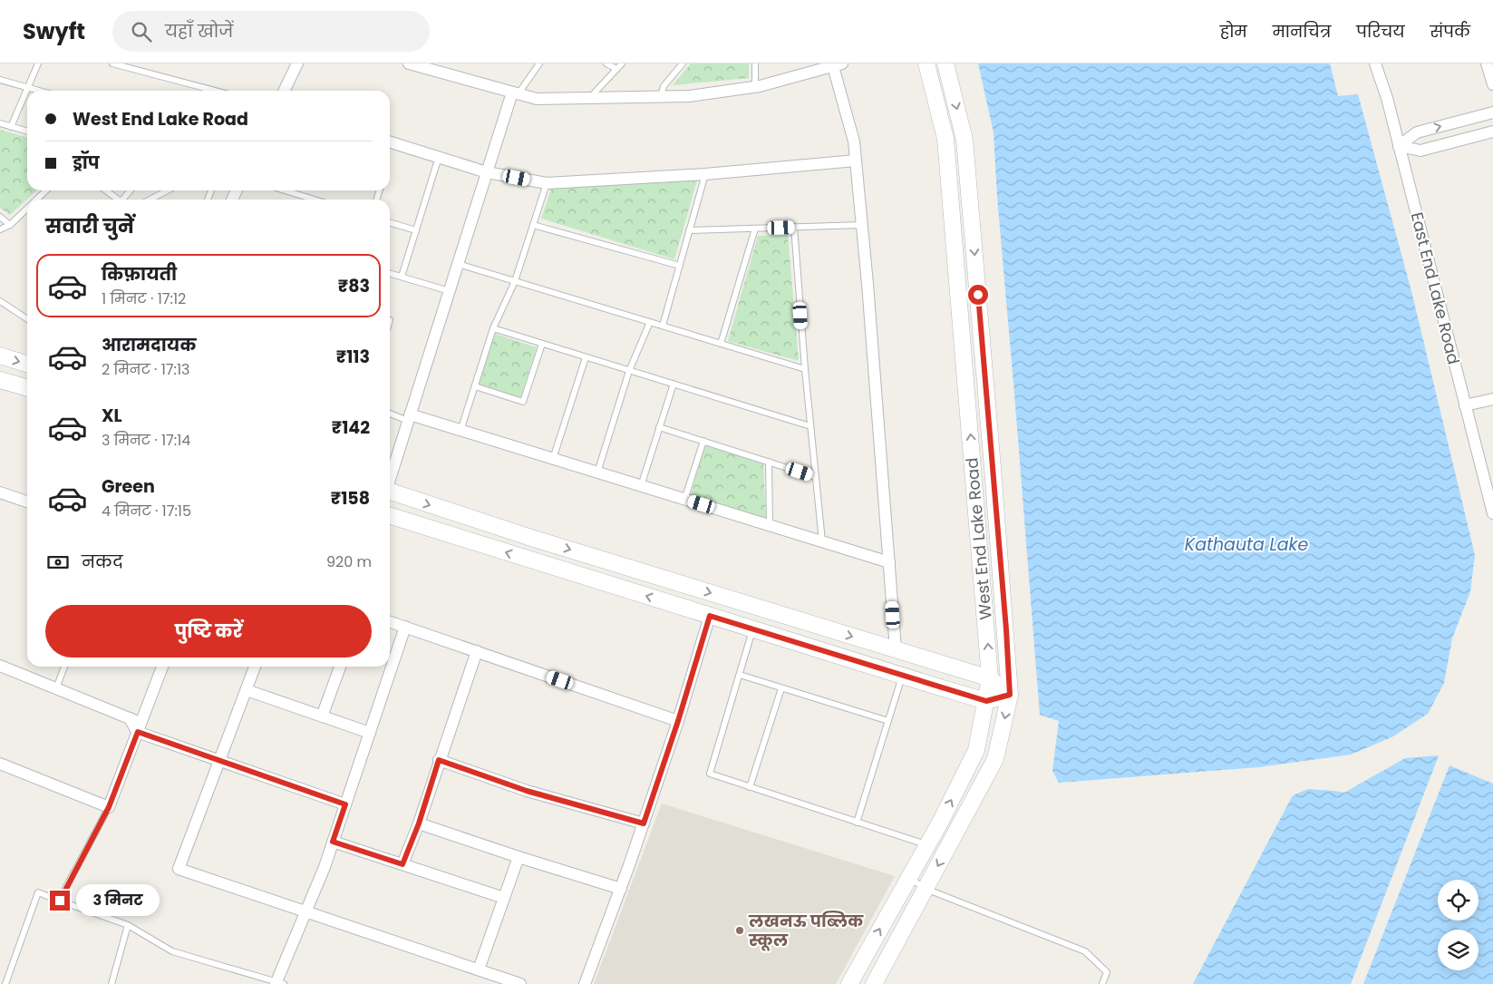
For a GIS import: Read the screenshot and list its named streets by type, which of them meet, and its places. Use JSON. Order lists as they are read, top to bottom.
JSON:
{
  "streets": {
    "street": ["East End Lake Road", "West End Lake Road"]
  },
  "water": ["Kathauta Lake"],
  "places": ["लखनऊ पब्लिक स्कूल"],
  "page": {
    "header": "Swyft",
    "search": "यहाँ खोजें",
    "nav": [
      "होम",
      "मानचित्र",
      "परिचय",
      "संपर्क"
    ],
    "banner": ["West End Lake Road", "ड्रॉप"],
    "heading": "सवारी चुनें",
    "list": [
      {
        "name": "किफ़ायती",
        "note": "1 मिनट · 17:12",
        "value": "₹83"
      },
      {
        "name": "आरामदायक",
        "note": "2 मिनट · 17:13",
        "value": "₹113"
      },
      {
        "name": "XL",
        "note": "3 मिनट · 17:14",
        "value": "₹142"
      },
      {
        "name": "Green",
        "note": "4 मिनट · 17:15",
        "value": "₹158"
      }
    ],
    "pay": ["नकद", "920 m"],
    "buttons": "पुष्टि करें",
    "bubble": "3 मिनट"
  }
}
